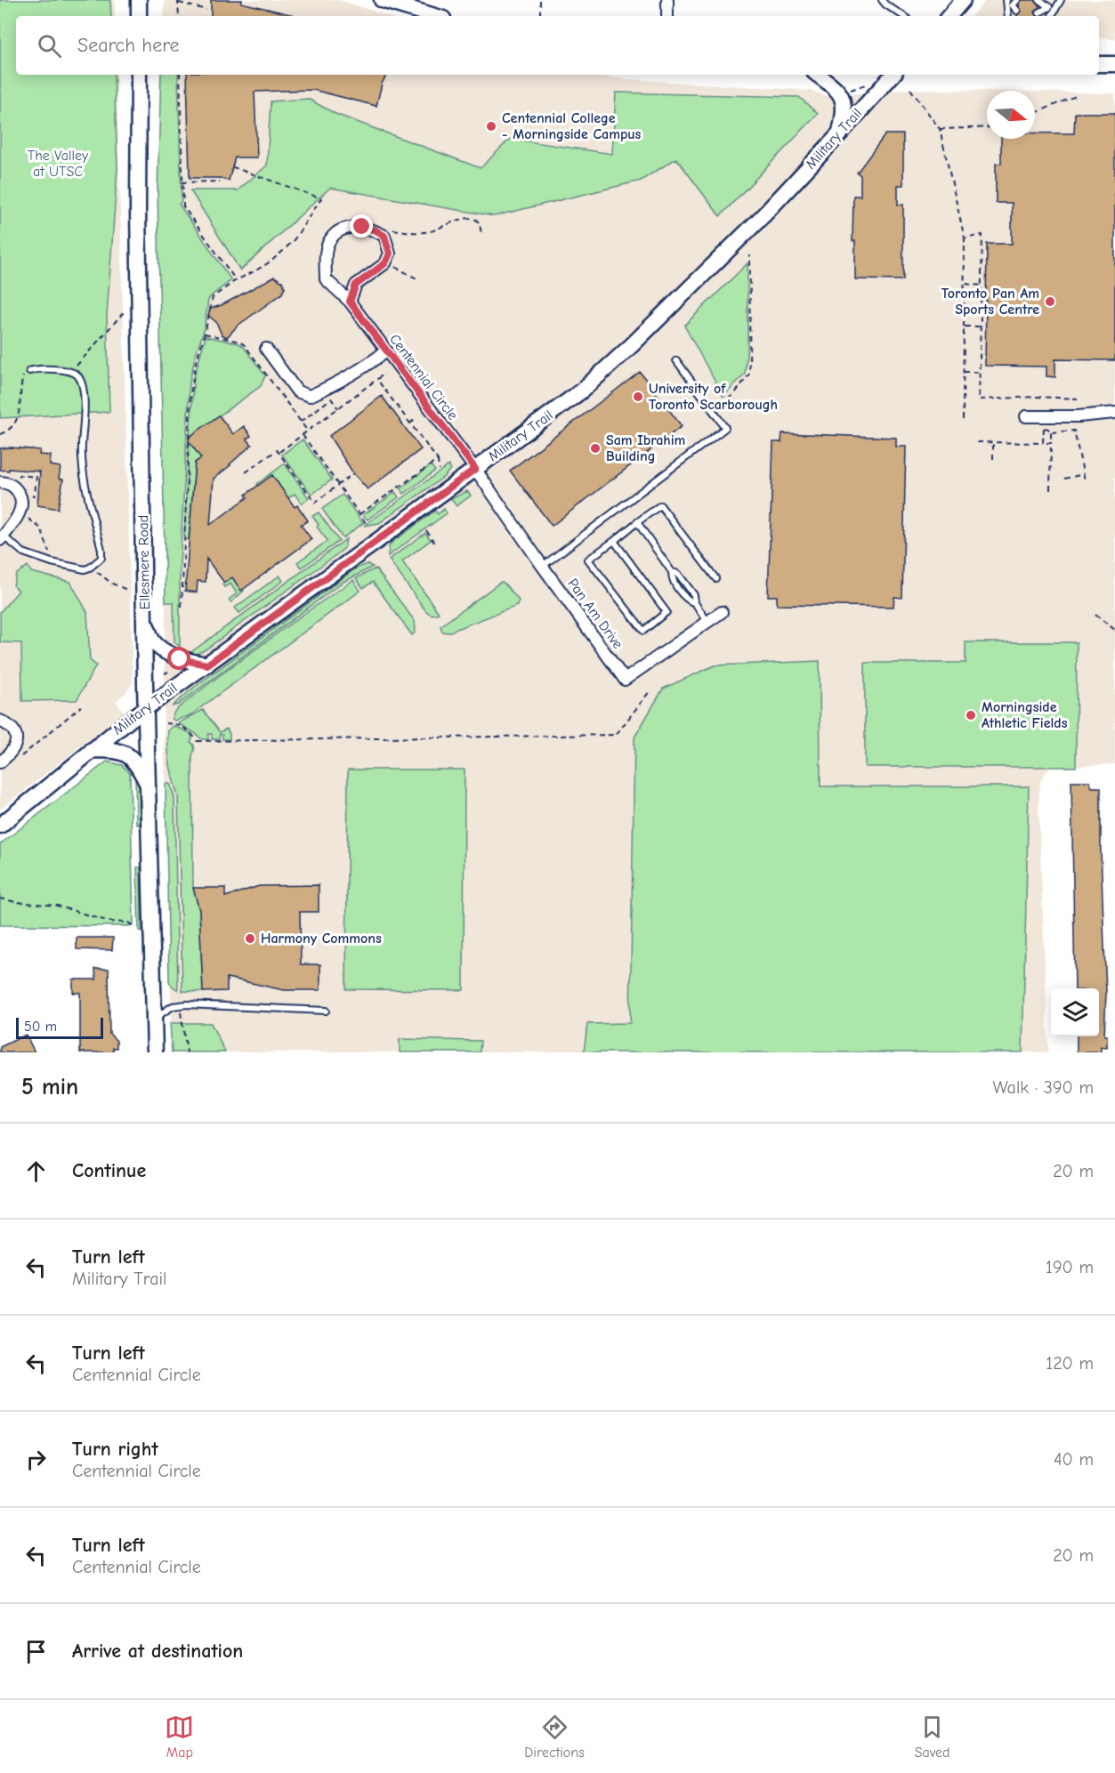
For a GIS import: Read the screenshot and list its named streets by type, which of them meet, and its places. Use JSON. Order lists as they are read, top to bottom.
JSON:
{
  "streets": {
    "main road": ["Military Trail", "Ellesmere Road"],
    "street": ["Centennial Circle", "Pan Am Drive"]
  },
  "crossings": [
    ["Military Trail", "Centennial Circle"],
    ["Military Trail", "Ellesmere Road"],
    ["Military Trail", "Pan Am Drive"],
    ["Centennial Circle", "Pan Am Drive"]
  ],
  "parks": ["The Valley at UTSC"],
  "places": [
    "Centennial College - Morningside Campus",
    "Toronto Pan Am Sports Centre",
    "University of Toronto Scarborough",
    "Sam Ibrahim Building",
    "Morningside Athletic Fields",
    "Harmony Commons"
  ],
  "scale_bar": "50 m",
  "north": "right",
  "page": {
    "search": "Search here",
    "scale": "50 m",
    "heading": ["5 min", "Walk · 390 m"],
    "list": [
      ["Continue", "20 m"],
      ["Turn left", "Military Trail", "190 m"],
      ["Turn left", "Centennial Circle", "120 m"],
      ["Turn right", "Centennial Circle", "40 m"],
      ["Turn left", "Centennial Circle", "20 m"],
      "Arrive at destination"
    ],
    "nav": ["Map", "Directions", "Saved"]
  }
}
